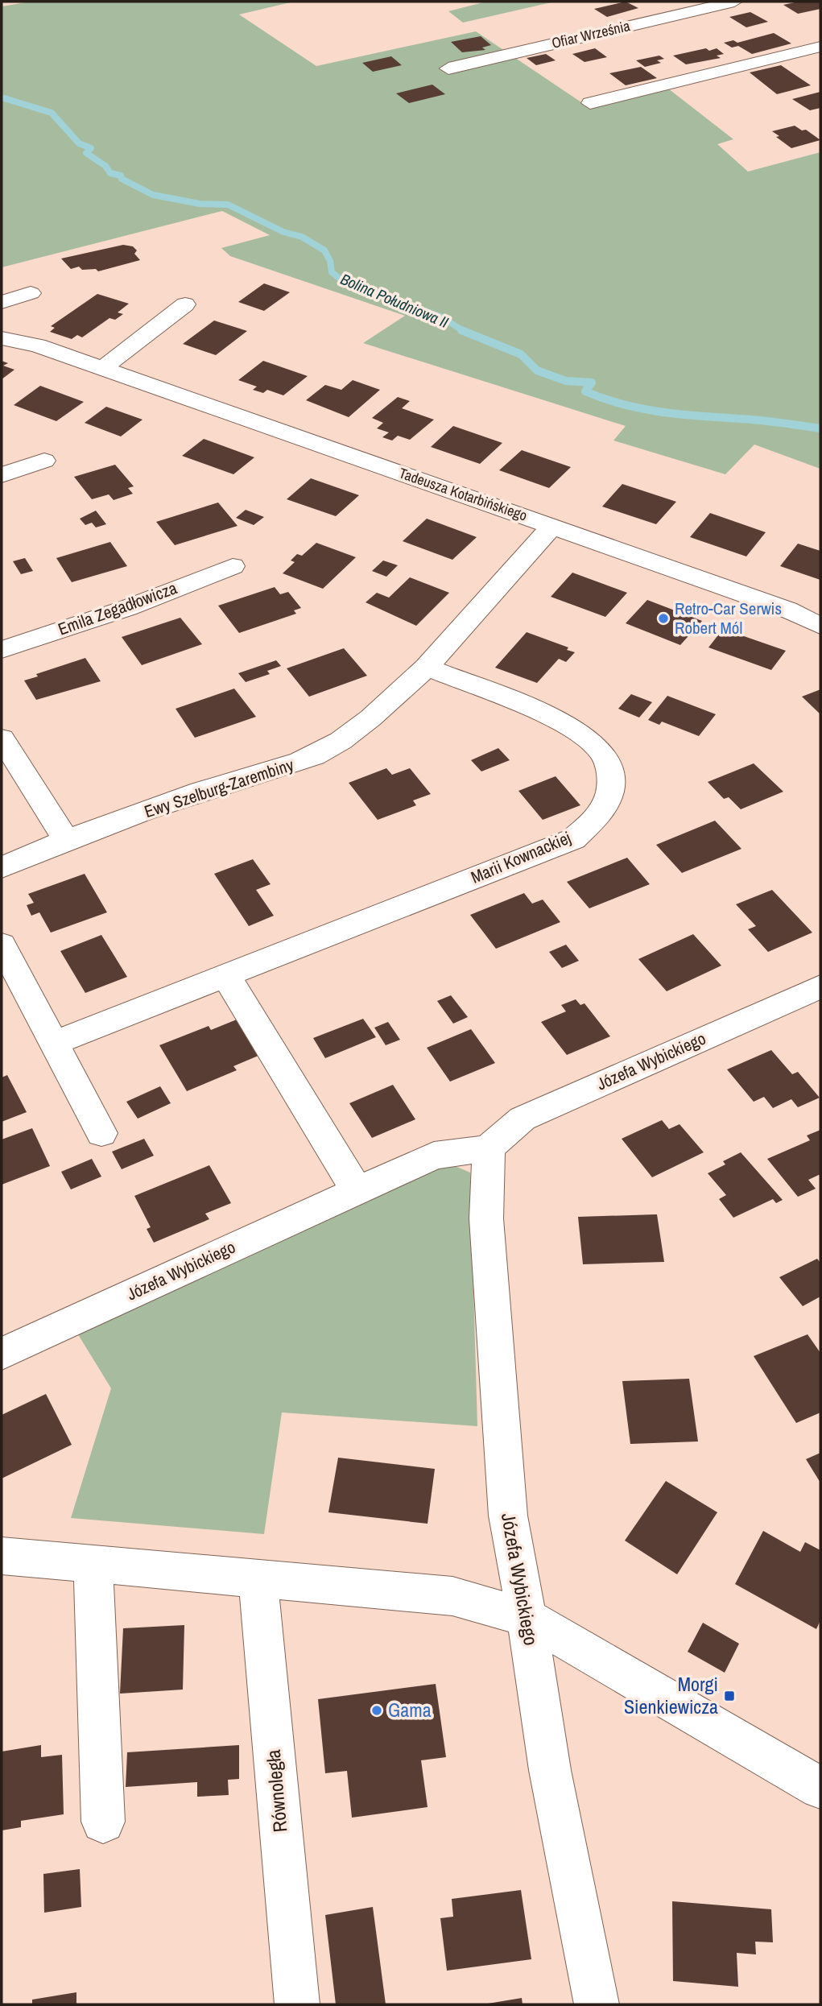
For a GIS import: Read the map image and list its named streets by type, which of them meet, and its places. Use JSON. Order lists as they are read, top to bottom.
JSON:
{
  "streets": {
    "street": [
      "Ofiar Września",
      "Tadeusza Kotarbińskiego",
      "Emila Zegadłowicza",
      "Ewy Szelburg-Zarembiny",
      "Marii Kownackiej",
      "Józefa Wybickiego",
      "Równoległa"
    ]
  },
  "crossings": [
    ["Tadeusza Kotarbińskiego", "Ewy Szelburg-Zarembiny"],
    ["Ewy Szelburg-Zarembiny", "Marii Kownackiej"]
  ],
  "water": ["Bolina Południowa II"],
  "places": {
    "other": ["Retro-Car Serwis Robert Mól", "Gama"],
    "transit": ["Morgi Sienkiewicza"]
  }
}
